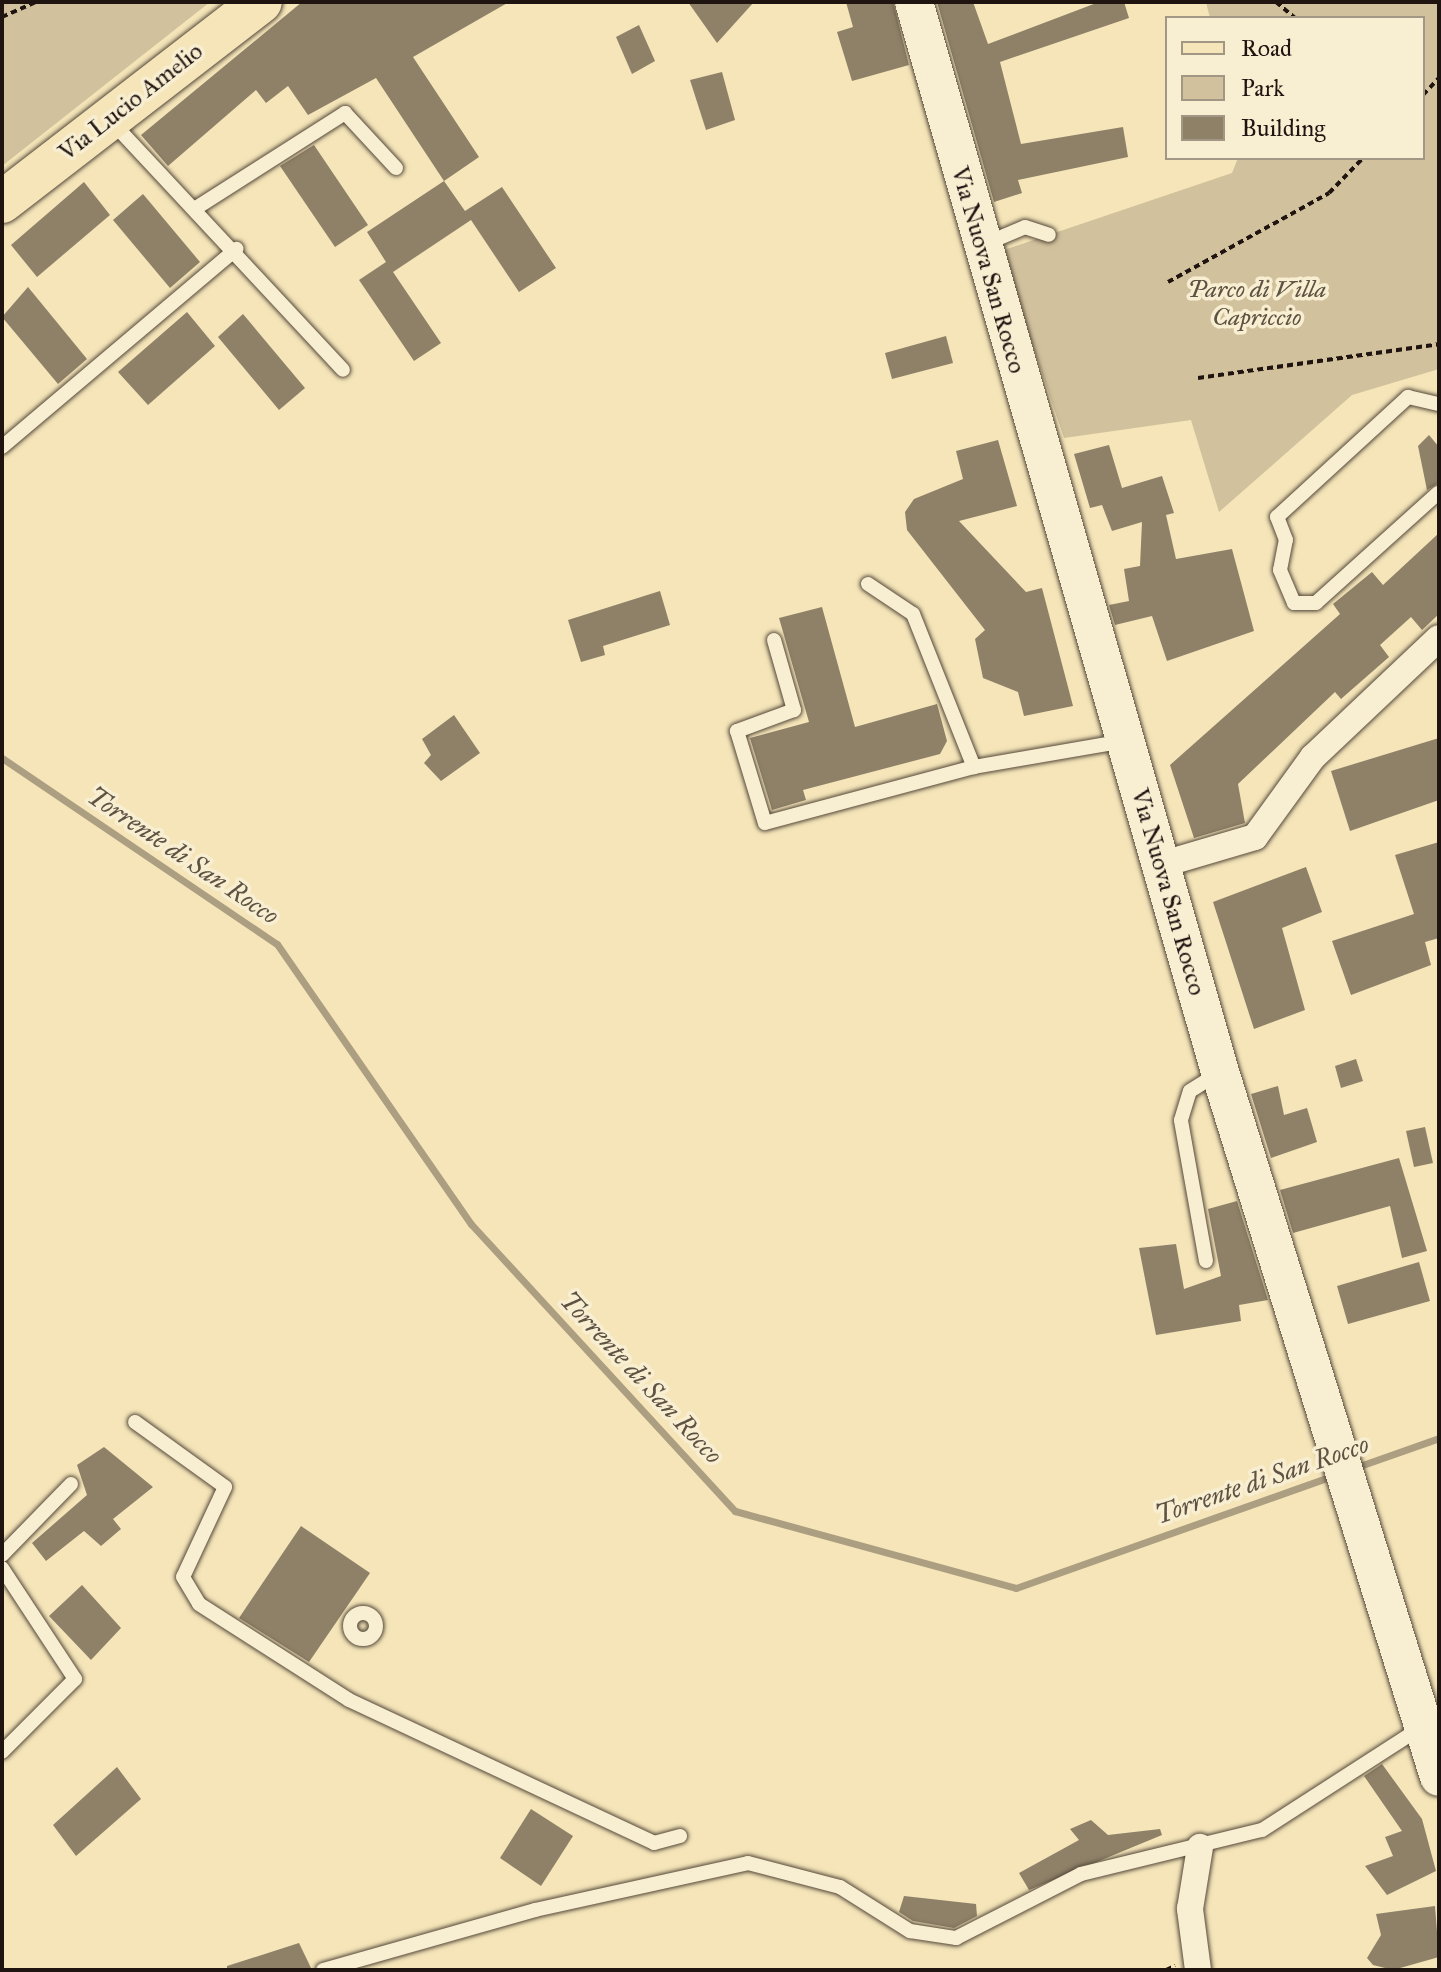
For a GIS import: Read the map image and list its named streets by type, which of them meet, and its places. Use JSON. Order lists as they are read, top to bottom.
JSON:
{
  "streets": {
    "main road": ["Via Lucio Amelio", "Via Nuova San Rocco"]
  },
  "water": ["Torrente di San Rocco"],
  "parks": ["Parco di Villa Capriccio"],
  "legend": ["Road", "Park", "Building"]
}
